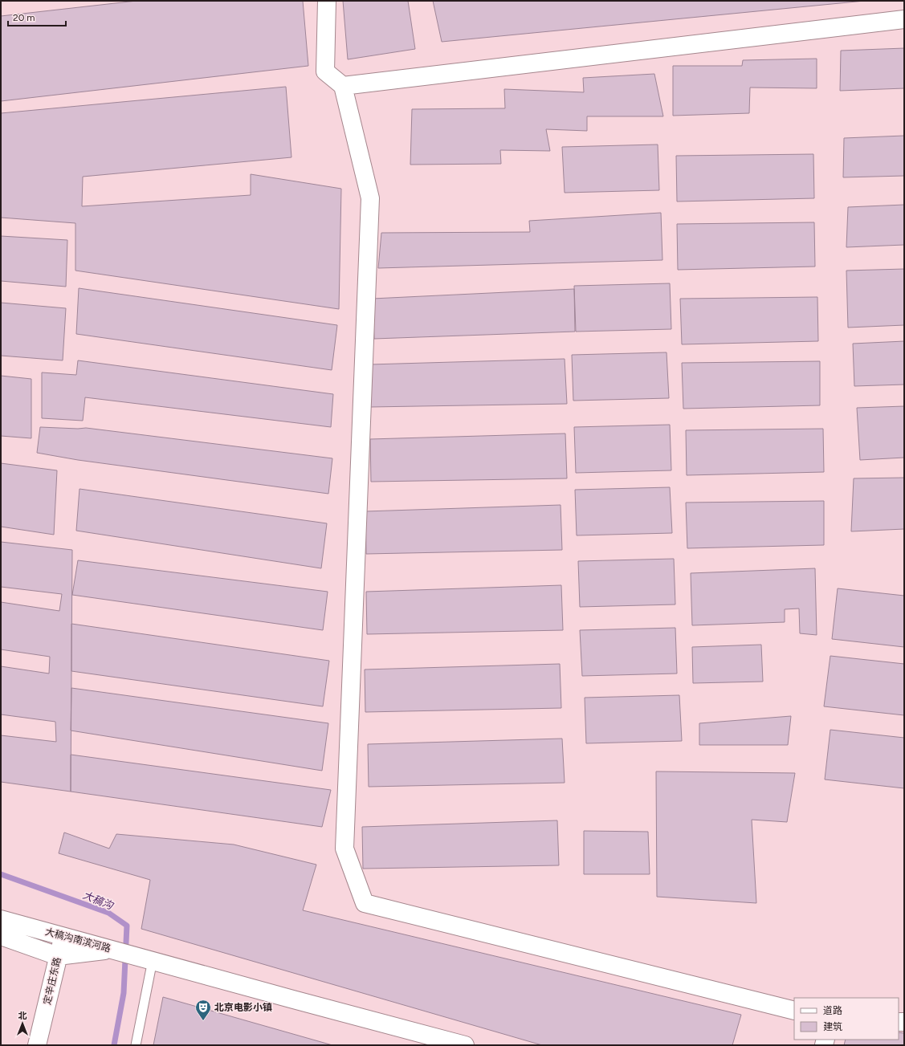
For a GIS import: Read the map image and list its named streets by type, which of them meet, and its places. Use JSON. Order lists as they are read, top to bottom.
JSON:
{
  "streets": {
    "street": ["大稿沟南滨河路", "定辛庄东路"]
  },
  "crossings": [
    ["大稿沟南滨河路", "定辛庄东路"]
  ],
  "water": ["大稿沟"],
  "places": {
    "theatre": ["北京电影小镇"]
  },
  "legend": ["道路", "建筑"],
  "scale_bar": "20 m",
  "north": "top"
}
